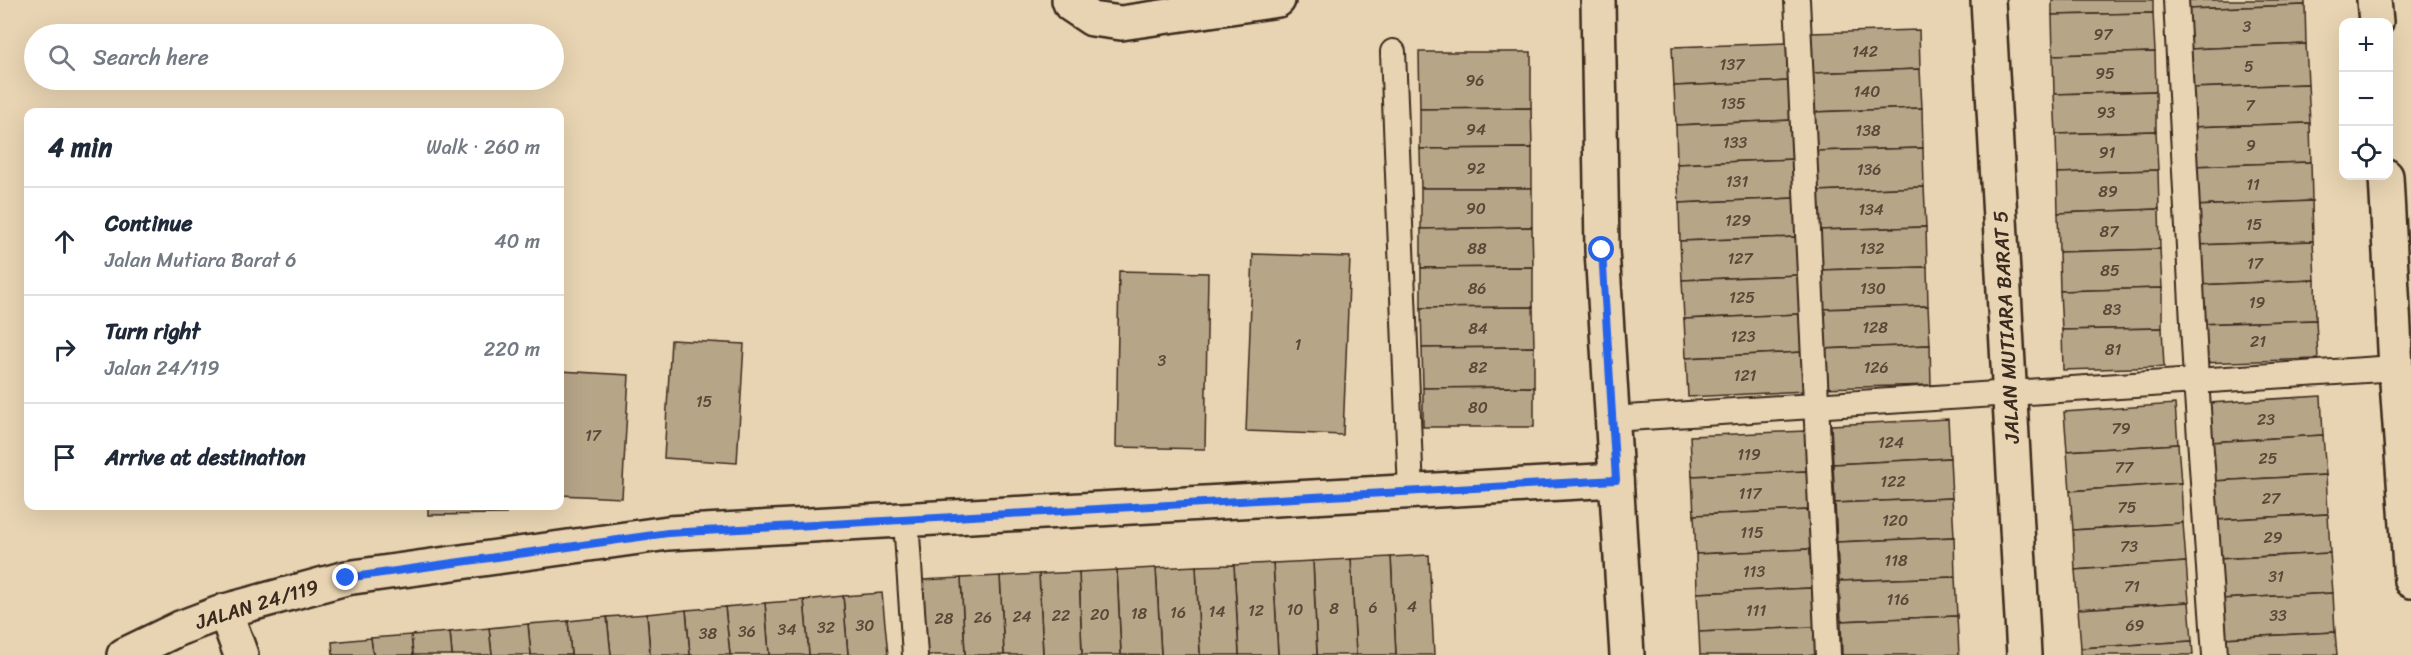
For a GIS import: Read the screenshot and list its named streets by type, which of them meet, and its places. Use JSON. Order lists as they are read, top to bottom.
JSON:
{
  "streets": {
    "street": ["JALAN MUTIARA BARAT 5", "JALAN 24/119"]
  },
  "house_numbers": [
    "3",
    "97",
    "142",
    "137",
    "5",
    "95",
    "96",
    "140",
    "135",
    "7",
    "93",
    "94",
    "138",
    "133",
    "9",
    "91",
    "92",
    "136",
    "131",
    "11",
    "89",
    "90",
    "134",
    "129",
    "15",
    "87",
    "88",
    "132",
    "127",
    "17",
    "85",
    "86",
    "130",
    "125",
    "19",
    "83",
    "128",
    "84",
    "123",
    "21",
    "1",
    "81",
    "3",
    "82",
    "126",
    "121",
    "15",
    "80",
    "23",
    "79",
    "17",
    "124",
    "119",
    "25",
    "77",
    "122",
    "117",
    "27",
    "75",
    "120",
    "115",
    "29",
    "73",
    "118",
    "113",
    "31",
    "71",
    "116",
    "4",
    "6",
    "8",
    "10",
    "12",
    "111",
    "14",
    "16",
    "18",
    "20",
    "22",
    "33",
    "24",
    "26",
    "28",
    "30",
    "69",
    "32",
    "34",
    "36",
    "38"
  ],
  "page": {
    "map_buttons": ["+", "−"],
    "search": "Search here",
    "heading": ["4 min", "Walk · 260 m"],
    "list": [
      ["Continue", "Jalan Mutiara Barat 6", "40 m"],
      ["Turn right", "Jalan 24/119", "220 m"],
      "Arrive at destination"
    ]
  }
}
